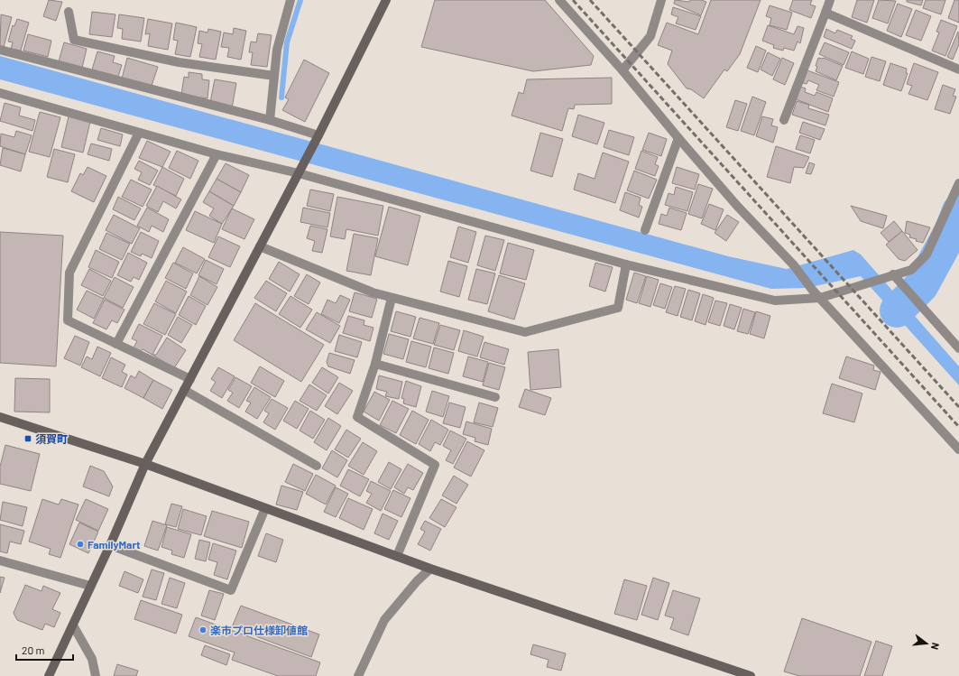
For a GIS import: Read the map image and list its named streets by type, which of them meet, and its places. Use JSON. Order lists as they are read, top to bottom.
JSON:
{
  "places": {
    "transit": ["須賀町"],
    "other": ["FamilyMart", "楽市プロ仕様卸値館"]
  },
  "scale_bar": "20 m",
  "north": "right"
}
